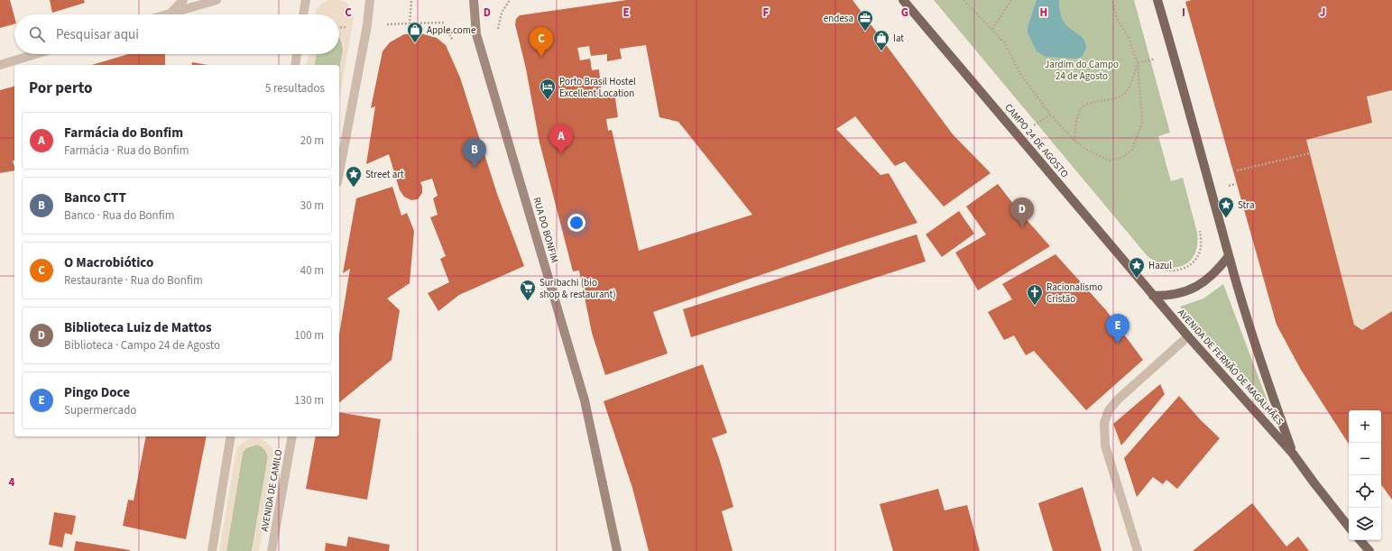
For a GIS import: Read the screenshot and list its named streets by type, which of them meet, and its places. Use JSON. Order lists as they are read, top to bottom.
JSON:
{
  "streets": {
    "main road": ["CAMPO 24 DE AGOSTO", "RUA DO BONFIM", "AVENIDA DE FERNÃO DE MAGALHÃES"],
    "street": ["AVENIDA DE CAMILO"]
  },
  "crossings": [
    ["CAMPO 24 DE AGOSTO", "AVENIDA DE FERNÃO DE MAGALHÃES"]
  ],
  "parks": ["Jardim do Campo 24 de Agosto"],
  "places": {
    "office": ["endesa"],
    "shop": ["Apple.come", "Iat"],
    "hotel": ["Porto Brasil Hostel Excellent Location"],
    "place": ["Street art", "Stra", "Hazul"],
    "supermarket": ["Suribachi (bio shop & restaurant)"],
    "church": ["Racionalismo Cristão"]
  },
  "page": {
    "search": "Pesquisar aqui",
    "pins": [
      "C",
      "A",
      "B",
      "D",
      "E"
    ],
    "heading": ["Por perto", "5 resultados"],
    "list": [
      {
        "mark": "A",
        "name": "Farmácia do Bonfim",
        "note": "Farmácia · Rua do Bonfim",
        "value": "20 m"
      },
      {
        "mark": "B",
        "name": "Banco CTT",
        "note": "Banco · Rua do Bonfim",
        "value": "30 m"
      },
      {
        "mark": "C",
        "name": "O Macrobiótico",
        "note": "Restaurante · Rua do Bonfim",
        "value": "40 m"
      },
      {
        "mark": "D",
        "name": "Biblioteca Luiz de Mattos",
        "note": "Biblioteca · Campo 24 de Agosto",
        "value": "100 m"
      },
      {
        "mark": "E",
        "name": "Pingo Doce",
        "note": "Supermercado",
        "value": "130 m"
      }
    ],
    "map_buttons": ["+", "−"]
  },
  "grid": {
    "columns": [
      "C",
      "D",
      "E",
      "F",
      "G",
      "H",
      "I",
      "J"
    ],
    "rows": ["4"]
  }
}
